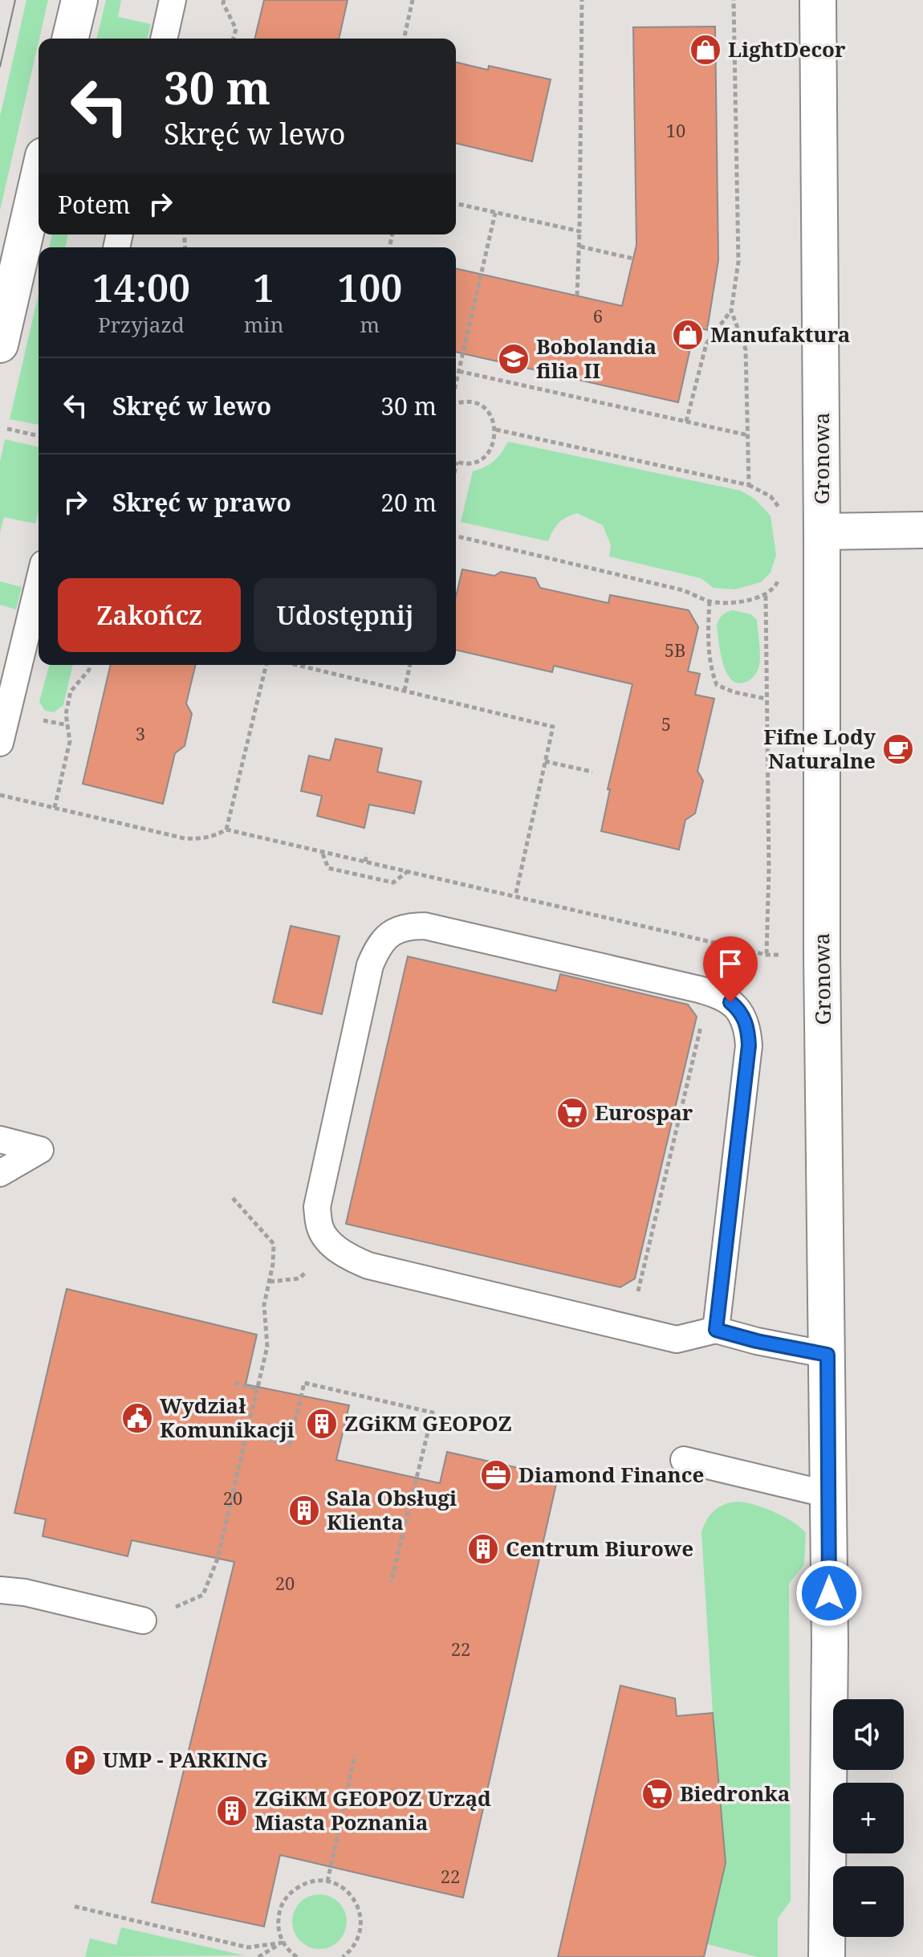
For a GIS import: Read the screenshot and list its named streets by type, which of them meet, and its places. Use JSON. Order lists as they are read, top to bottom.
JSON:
{
  "streets": {
    "street": ["Gronowa"]
  },
  "places": {
    "shop": ["LightDecor", "Manufaktura"],
    "school or university": ["Bobolandia filia II"],
    "cafe": ["Fifne Lody Naturalne"],
    "supermarket": ["Eurospar", "Biedronka"],
    "public building": ["Wydział Komunikacji"],
    "building": [
      "ZGiKM GEOPOZ",
      "Sala Obsługi Klienta",
      "Centrum Biurowe",
      "ZGiKM GEOPOZ Urząd Miasta Poznania"
    ],
    "office": ["Diamond Finance"],
    "parking": ["UMP - PARKING"]
  },
  "house_numbers": [
    "10",
    "6",
    "5B",
    "5",
    "3",
    "20",
    "20",
    "22",
    "22"
  ],
  "page": {
    "turn": ["30 m", "Skręć w lewo"],
    "then": "Potem",
    "eta": [
      "14:00",
      "Przyjazd",
      "1",
      "min",
      "100",
      "m"
    ],
    "list": [
      {
        "name": "Skręć w lewo",
        "value": "30 m"
      },
      {
        "name": "Skręć w prawo",
        "value": "20 m"
      }
    ],
    "buttons": ["Zakończ", "Udostępnij"],
    "map_buttons": ["+", "−"]
  }
}
